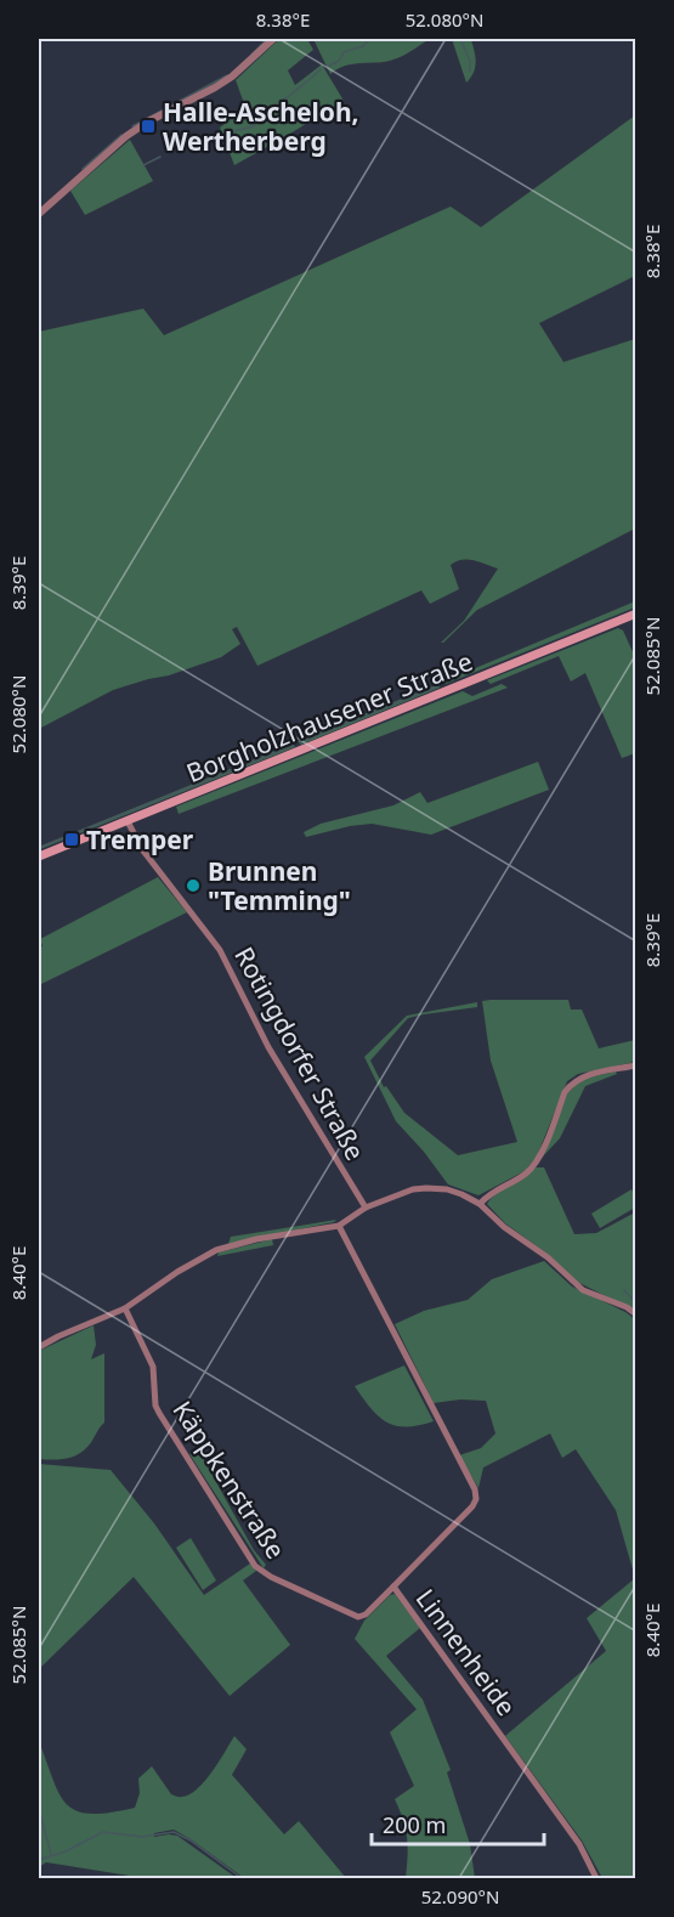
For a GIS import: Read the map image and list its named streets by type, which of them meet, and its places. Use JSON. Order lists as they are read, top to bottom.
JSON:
{
  "streets": {
    "main road": ["Borgholzhausener Straße"],
    "street": ["Rotingdorfer Straße", "Käppkenstraße", "Linnenheide"]
  },
  "crossings": [
    ["Borgholzhausener Straße", "Rotingdorfer Straße"],
    ["Käppkenstraße", "Linnenheide"]
  ],
  "places": {
    "transit": ["Halle-Ascheloh, Wertherberg", "Tremper"],
    "other": ["Brunnen \"Temming\""]
  },
  "scale_bar": "200 m",
  "coordinates": [
    "8.38°E",
    "52.080°N",
    "8.39°E",
    "52.085°N",
    "8.40°E",
    "52.090°N"
  ]
}
